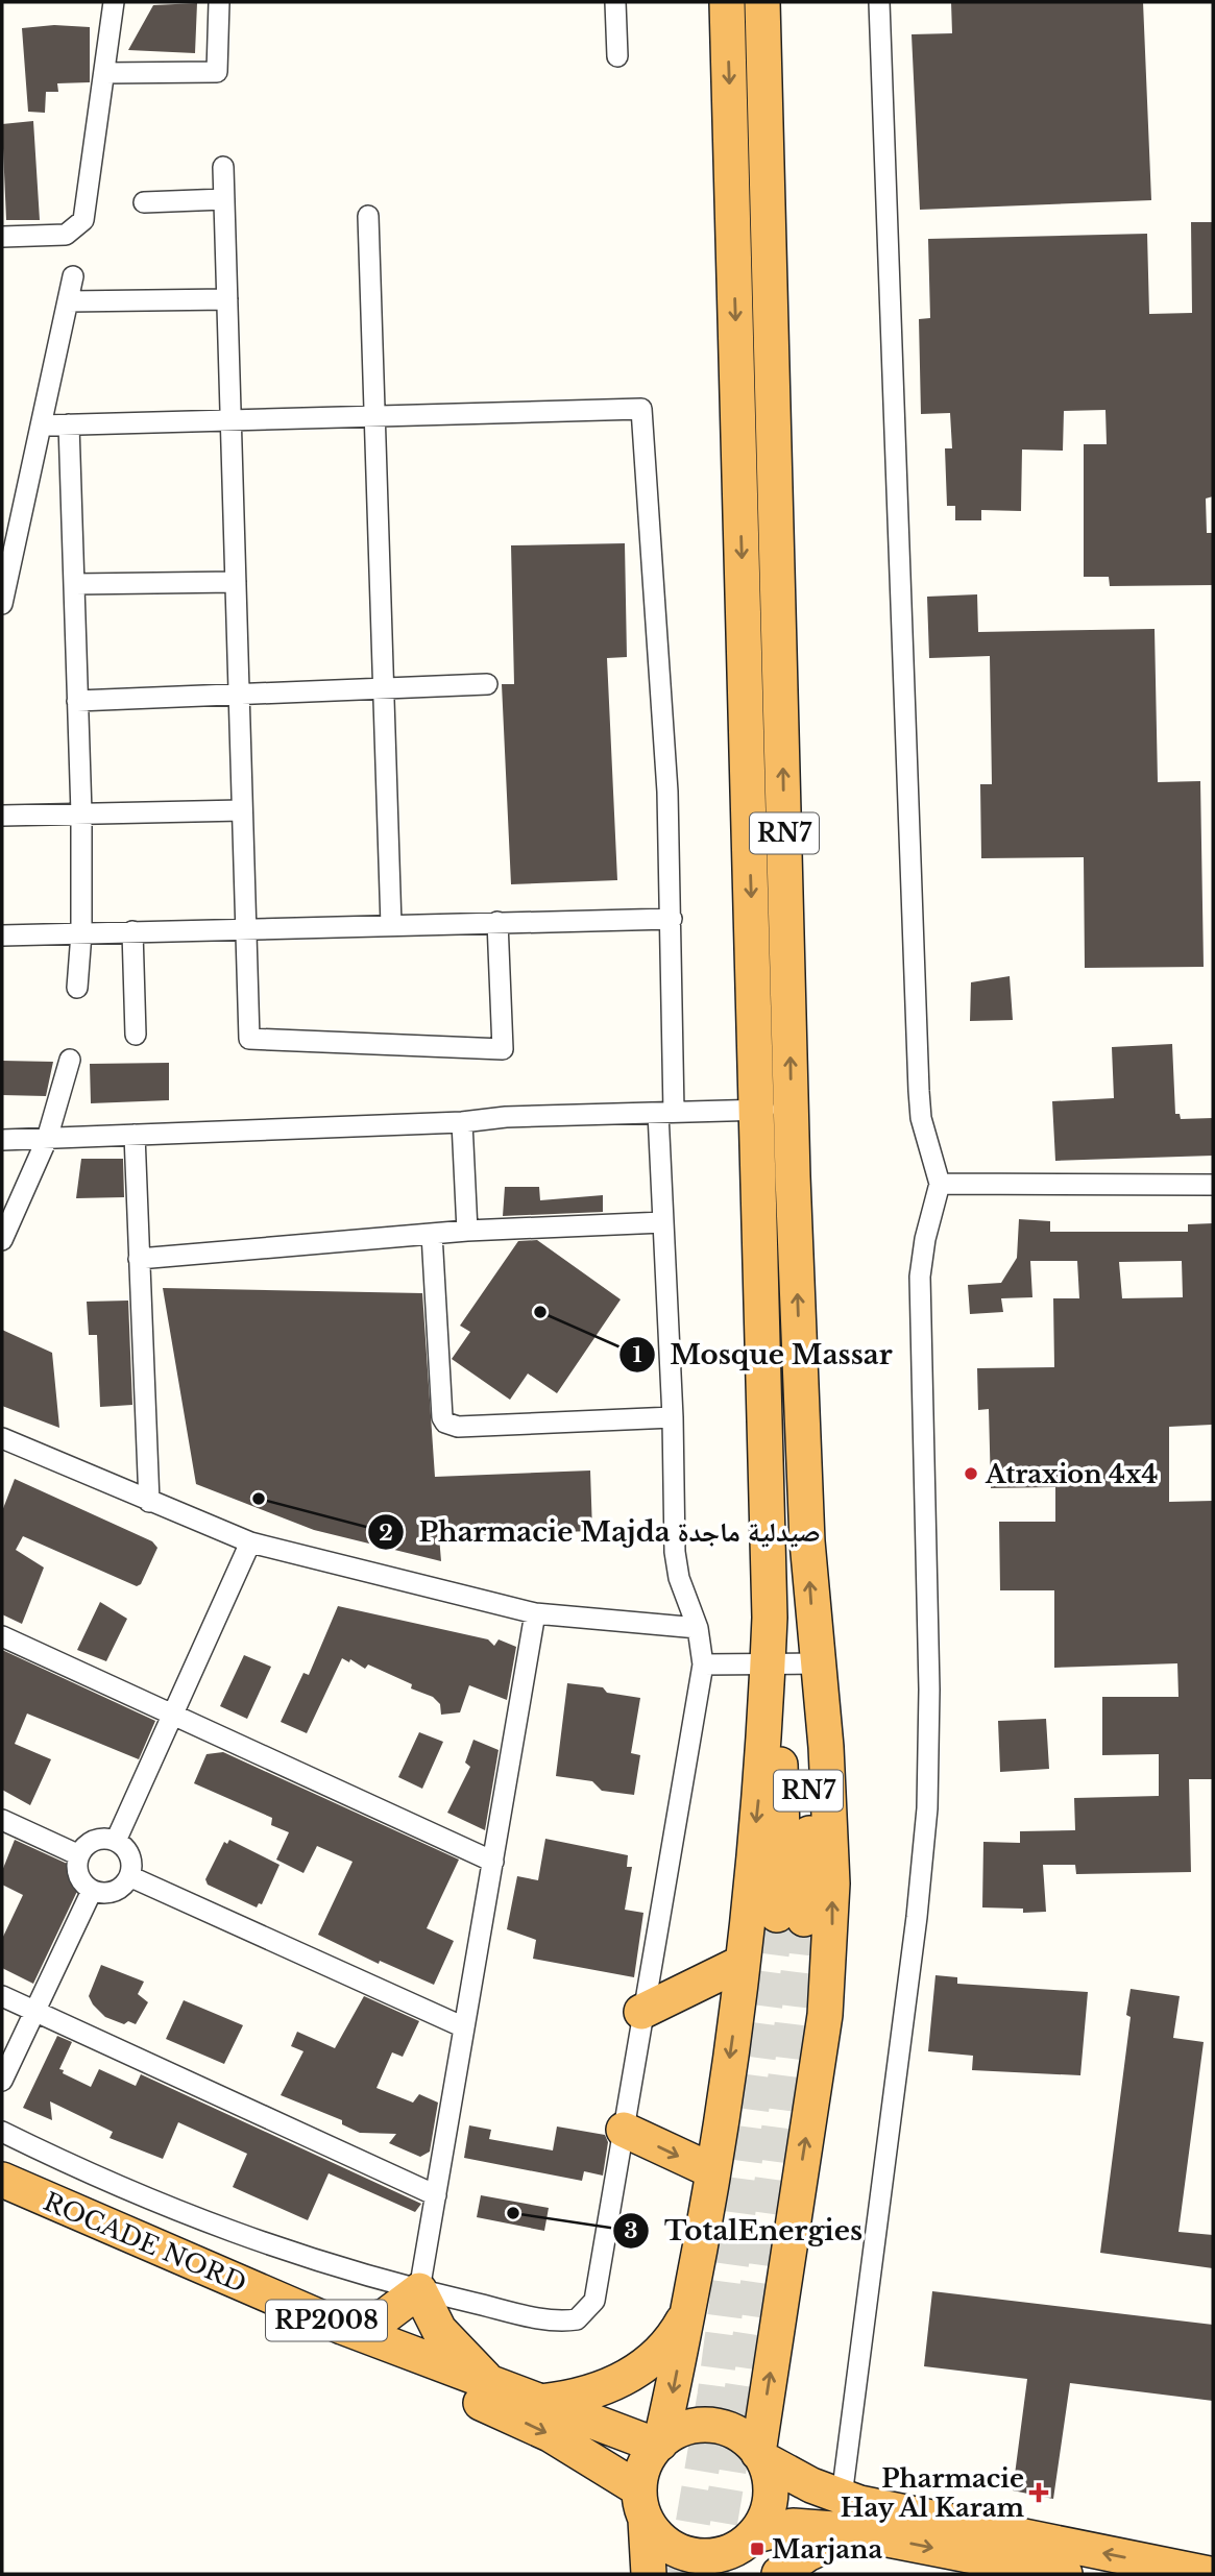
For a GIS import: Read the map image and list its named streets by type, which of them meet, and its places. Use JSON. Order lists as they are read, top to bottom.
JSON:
{
  "streets": {
    "highway": ["RN7", "ROCADE NORD", "RP2008"]
  },
  "places": {
    "other": [
      "Mosque Massar",
      "Atraxion 4x4",
      "Pharmacie Majda صيدلية ماجدة",
      "TotalEnergies"
    ],
    "health": ["Pharmacie Hay Al Karam"],
    "transit": ["Marjana"]
  }
}
